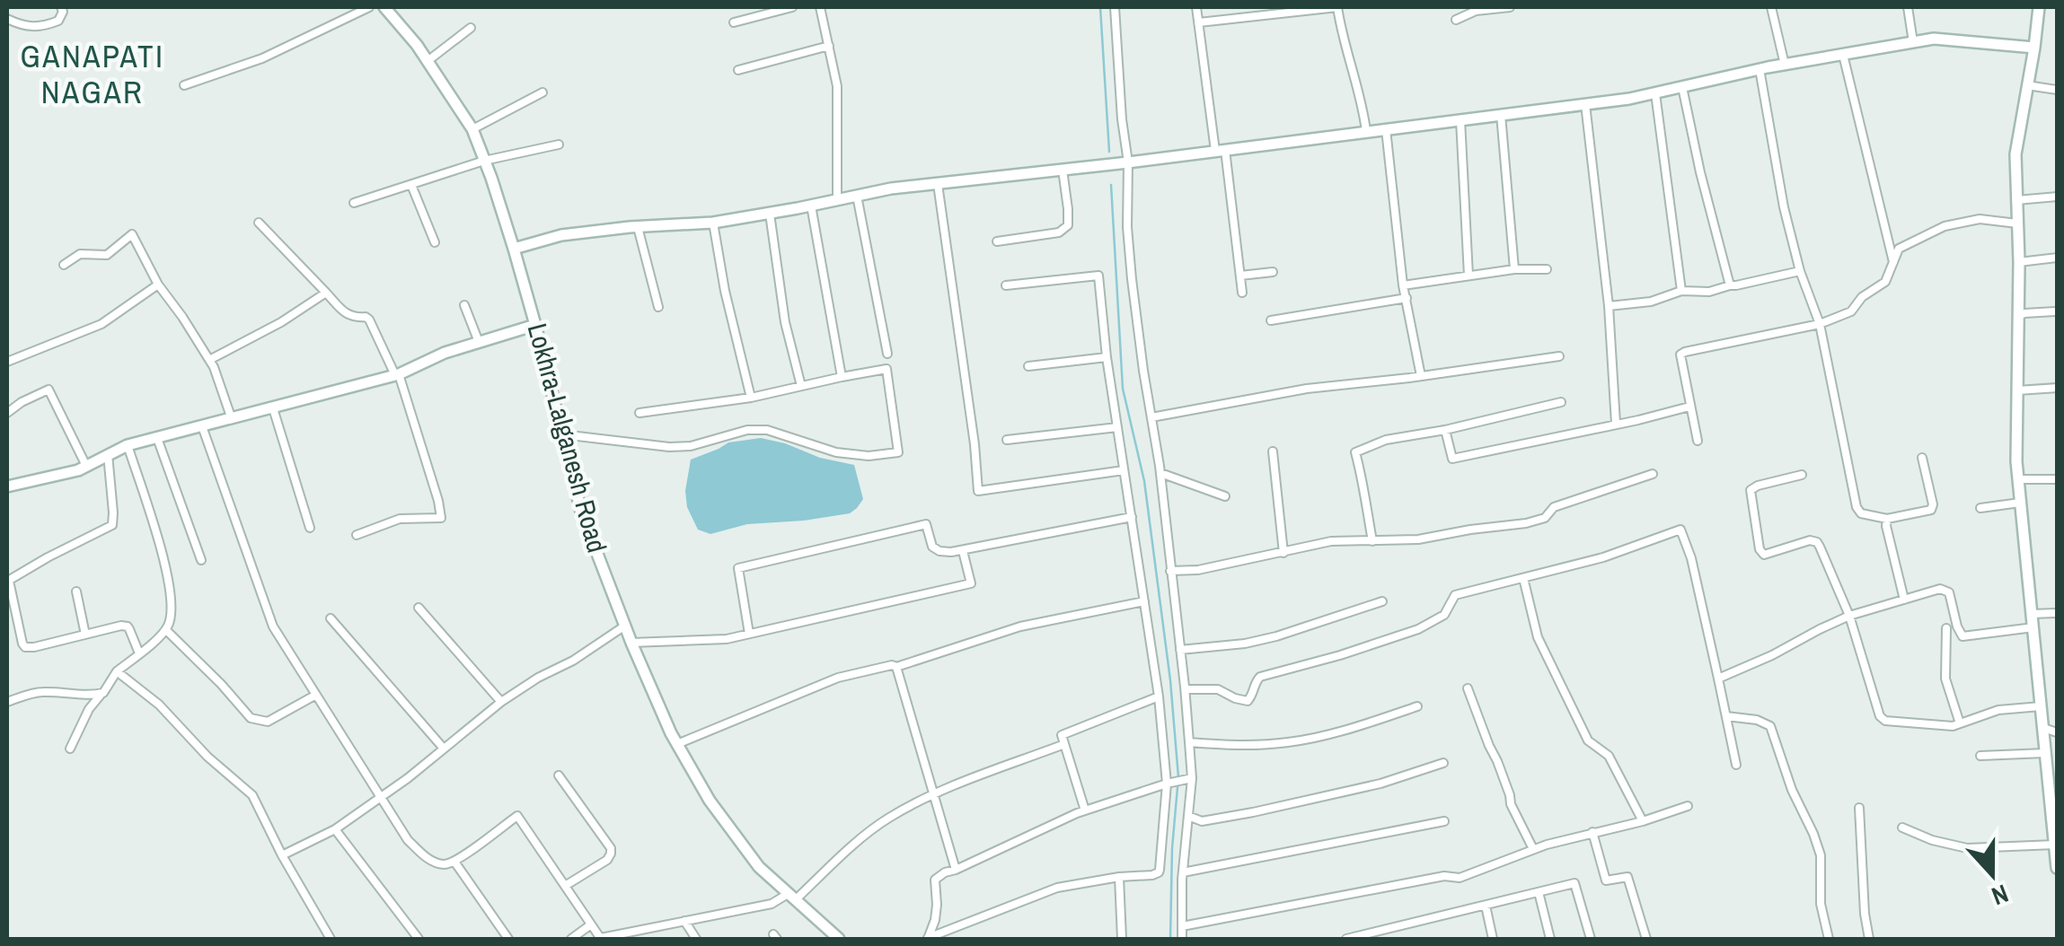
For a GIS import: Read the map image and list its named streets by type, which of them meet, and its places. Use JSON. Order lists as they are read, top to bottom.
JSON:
{
  "streets": {
    "street": ["Lokhra-Lalganesh Road"]
  },
  "districts": ["GANAPATI NAGAR"],
  "north": "bottom"
}
